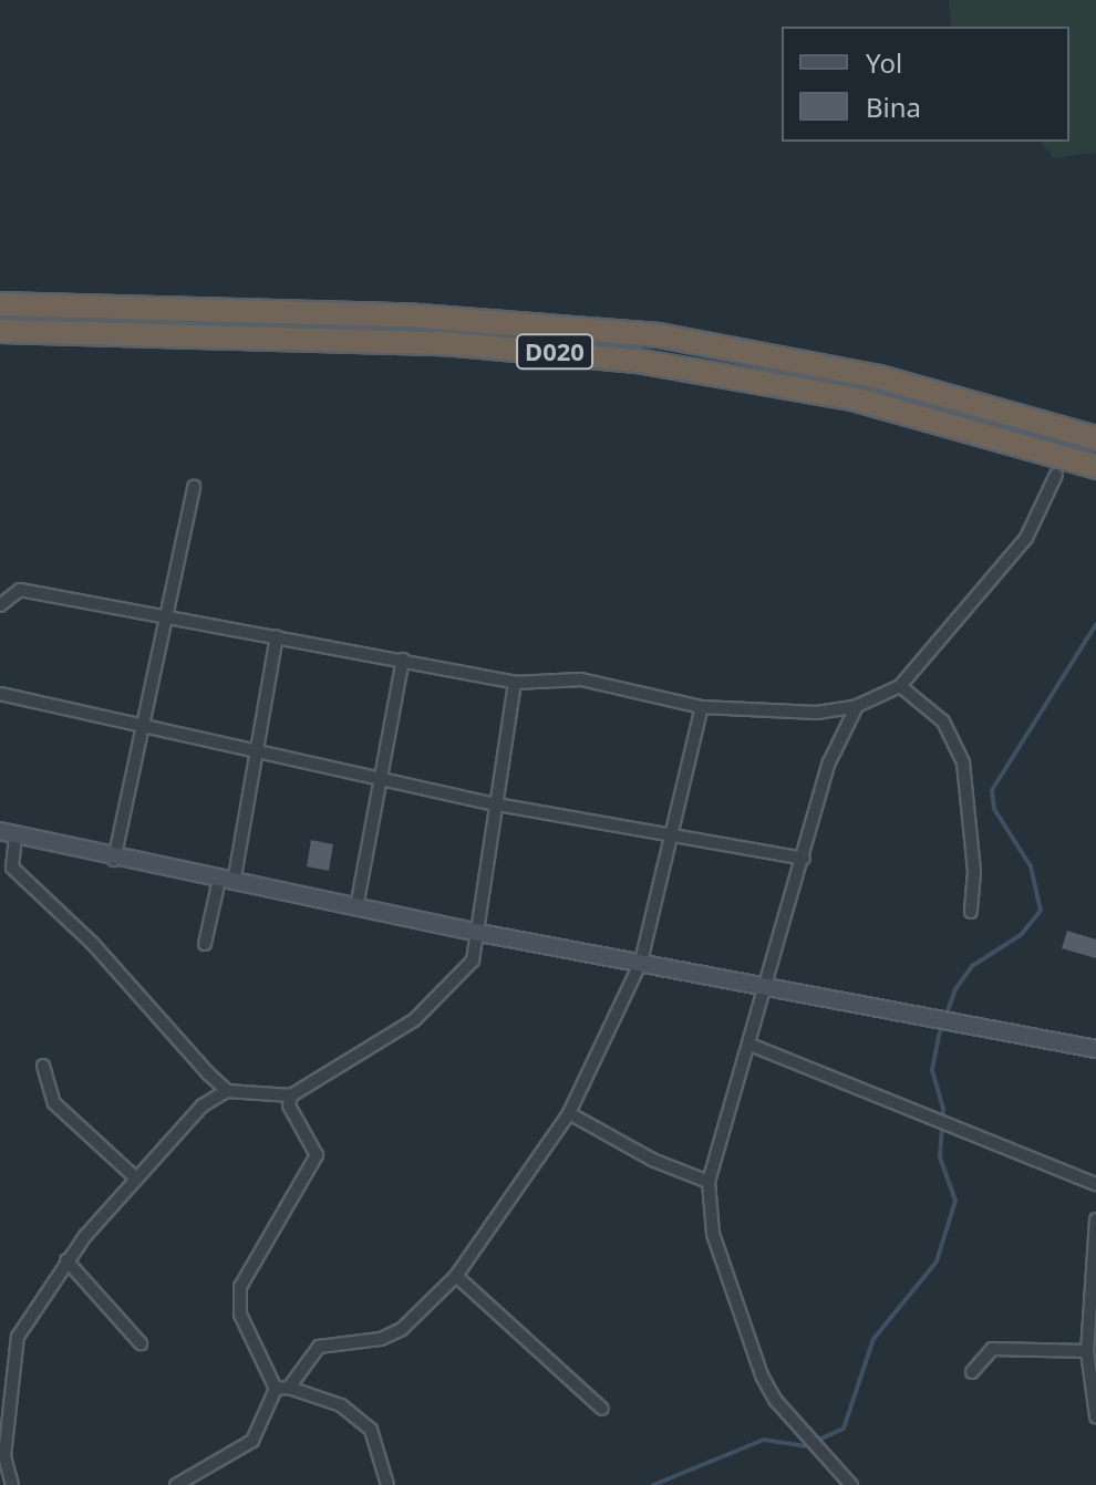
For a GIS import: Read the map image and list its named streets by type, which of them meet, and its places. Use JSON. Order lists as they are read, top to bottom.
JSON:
{
  "streets": {
    "highway": ["D020"]
  },
  "legend": ["Yol", "Bina"]
}
